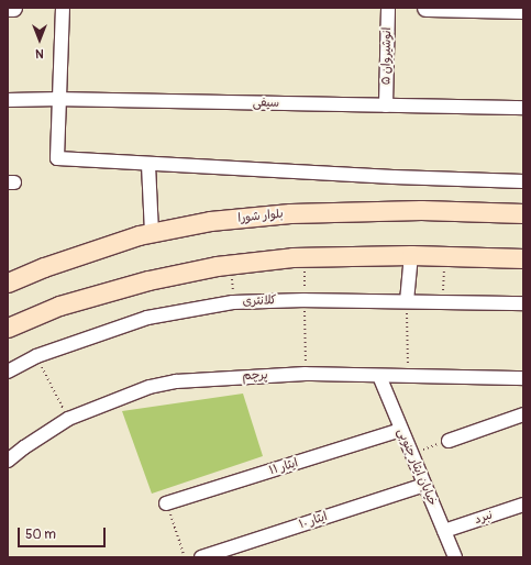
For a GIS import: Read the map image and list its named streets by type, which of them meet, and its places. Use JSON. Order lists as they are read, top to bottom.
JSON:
{
  "streets": {
    "main road": ["بلوار شورا"],
    "street": [
      "انوشیروان ۵",
      "سیفی",
      "کلانتری",
      "پرچم",
      "ایثار ۱۱",
      "خیابان ایثار جنوبی",
      "نبرد",
      "ایثار ۱۰"
    ]
  },
  "crossings": [
    ["انوشیروان ۵", "سیفی"],
    ["پرچم", "خیابان ایثار جنوبی"],
    ["ایثار ۱۱", "خیابان ایثار جنوبی"],
    ["خیابان ایثار جنوبی", "نبرد"],
    ["خیابان ایثار جنوبی", "ایثار ۱۰"]
  ],
  "scale_bar": "50 m",
  "north": "bottom"
}
